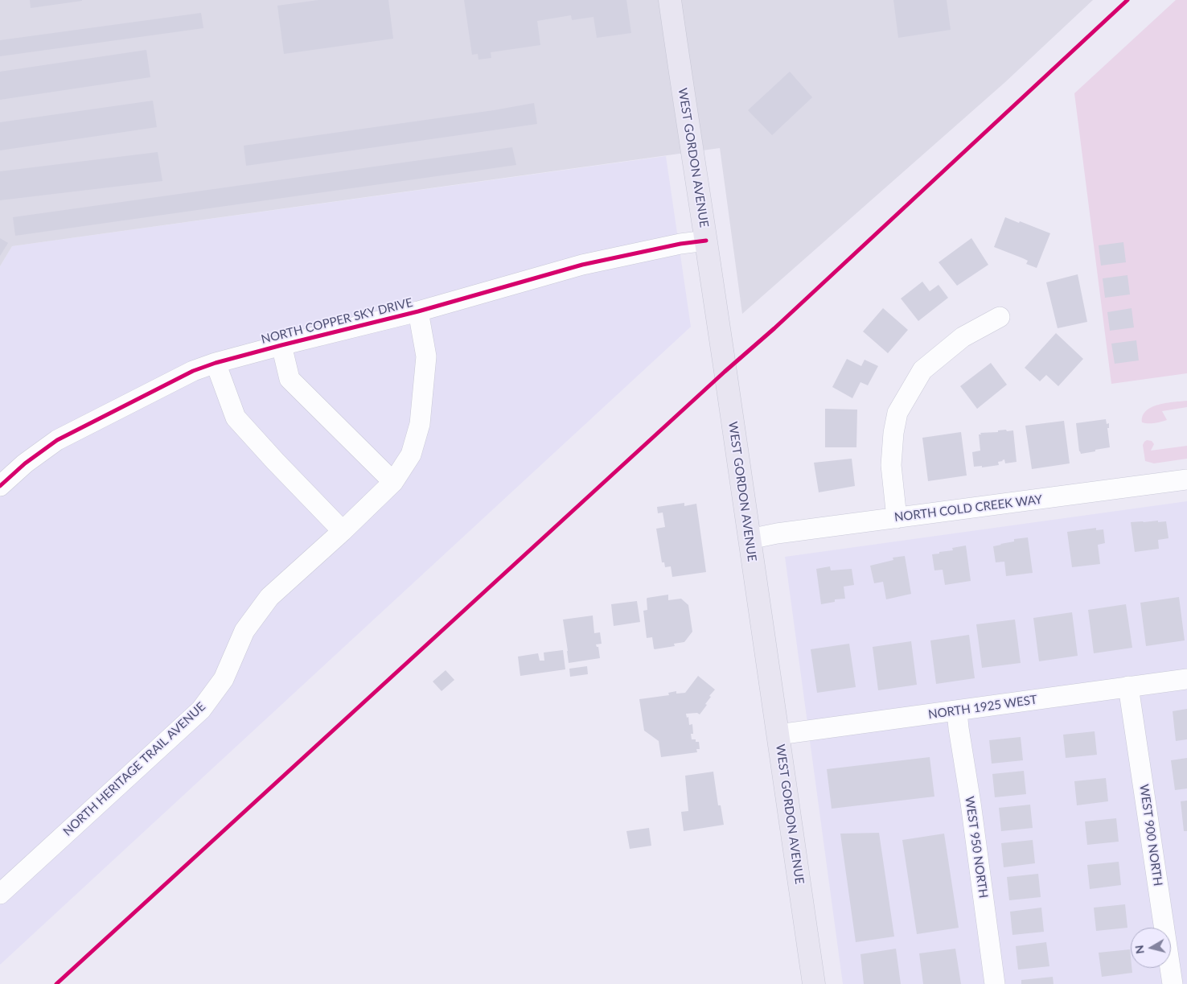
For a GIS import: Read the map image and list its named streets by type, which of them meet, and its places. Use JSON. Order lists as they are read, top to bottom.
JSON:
{
  "streets": {
    "main road": ["WEST GORDON AVENUE"],
    "street": [
      "NORTH COPPER SKY DRIVE",
      "NORTH COLD CREEK WAY",
      "NORTH 1925 WEST",
      "NORTH HERITAGE TRAIL AVENUE",
      "WEST 900 NORTH",
      "WEST 950 NORTH"
    ]
  },
  "crossings": [
    ["WEST GORDON AVENUE", "NORTH COPPER SKY DRIVE"],
    ["WEST GORDON AVENUE", "NORTH COLD CREEK WAY"],
    ["WEST GORDON AVENUE", "NORTH 1925 WEST"],
    ["NORTH COPPER SKY DRIVE", "NORTH HERITAGE TRAIL AVENUE"],
    ["NORTH 1925 WEST", "WEST 900 NORTH"],
    ["NORTH 1925 WEST", "WEST 950 NORTH"]
  ],
  "north": "left"
}
